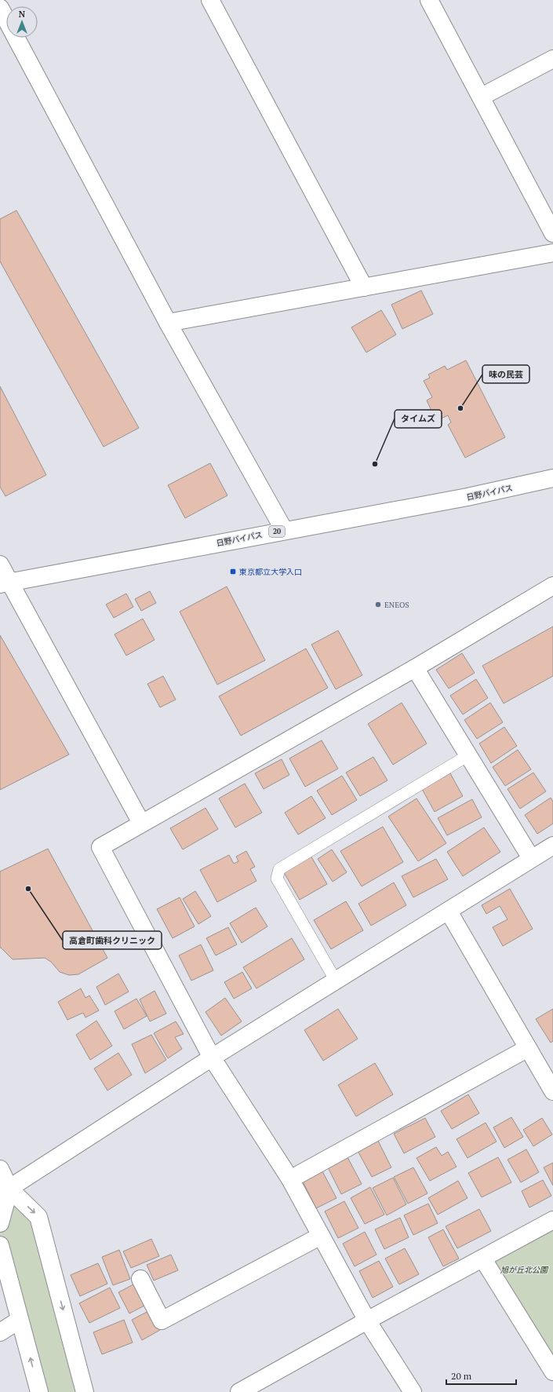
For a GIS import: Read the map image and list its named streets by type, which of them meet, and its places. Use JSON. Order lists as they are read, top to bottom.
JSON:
{
  "streets": {
    "main road": ["日野バイパス", "20"]
  },
  "parks": ["旭が丘北公園"],
  "places": {
    "other": [
      "味の民芸",
      "タイムズ",
      "ENEOS",
      "高倉町歯科クリニック"
    ],
    "transit": ["東京都立大学入口"]
  },
  "scale_bar": "20 m",
  "north": "top"
}
